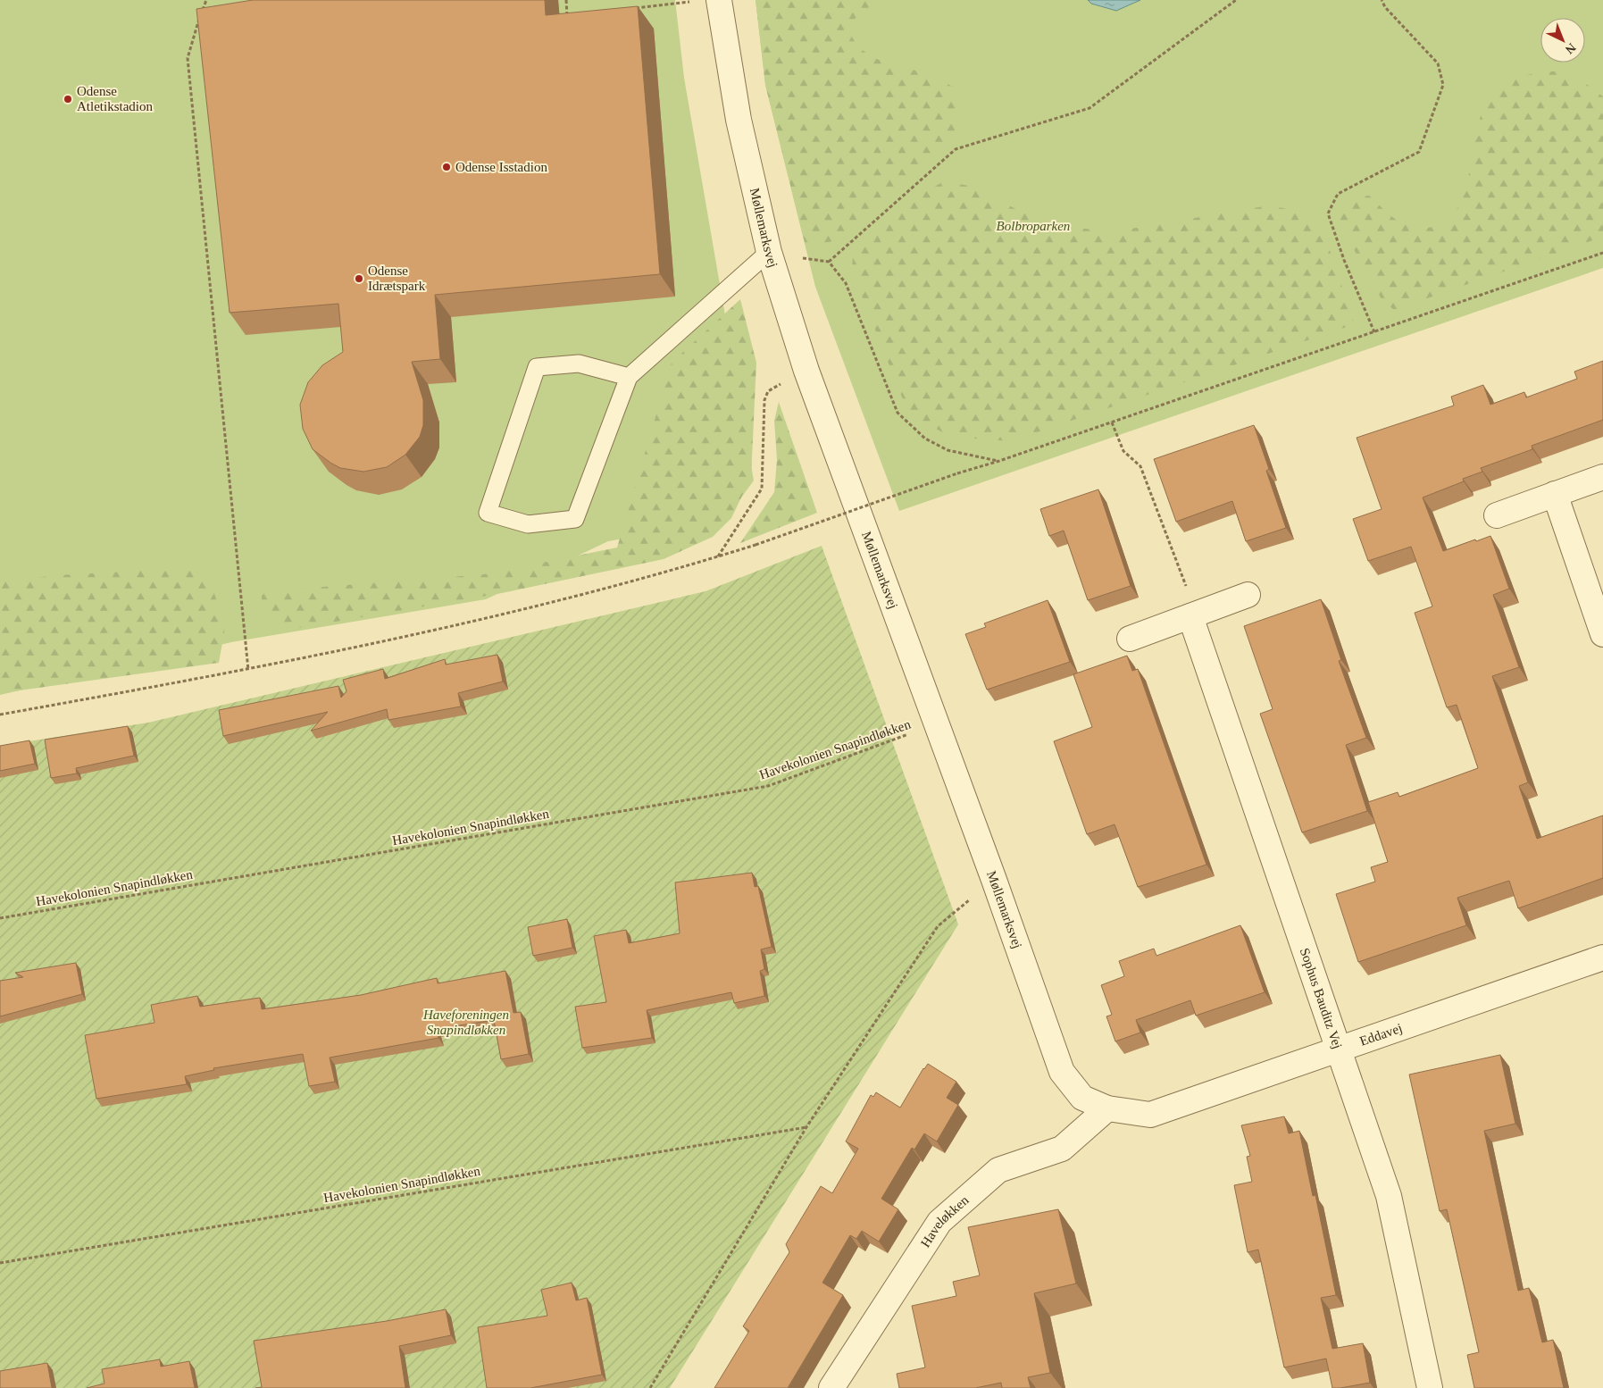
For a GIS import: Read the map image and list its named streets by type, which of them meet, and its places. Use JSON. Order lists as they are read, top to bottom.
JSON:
{
  "streets": {
    "street": [
      "Møllemarksvej",
      "Sophus Bauditz Vej",
      "Eddavej",
      "Haveløkken"
    ],
    "path": ["Havekolonien Snapindløkken"]
  },
  "crossings": [
    ["Møllemarksvej", "Havekolonien Snapindløkken"],
    ["Møllemarksvej", "Eddavej"],
    ["Møllemarksvej", "Haveløkken"],
    ["Sophus Bauditz Vej", "Eddavej"],
    ["Eddavej", "Haveløkken"]
  ],
  "parks": ["Bolbroparken", "Haveforeningen Snapindløkken"],
  "places": ["Odense Atletikstadion", "Odense Isstadion", "Odense Idrætspark"],
  "north": "bottom right"
}
